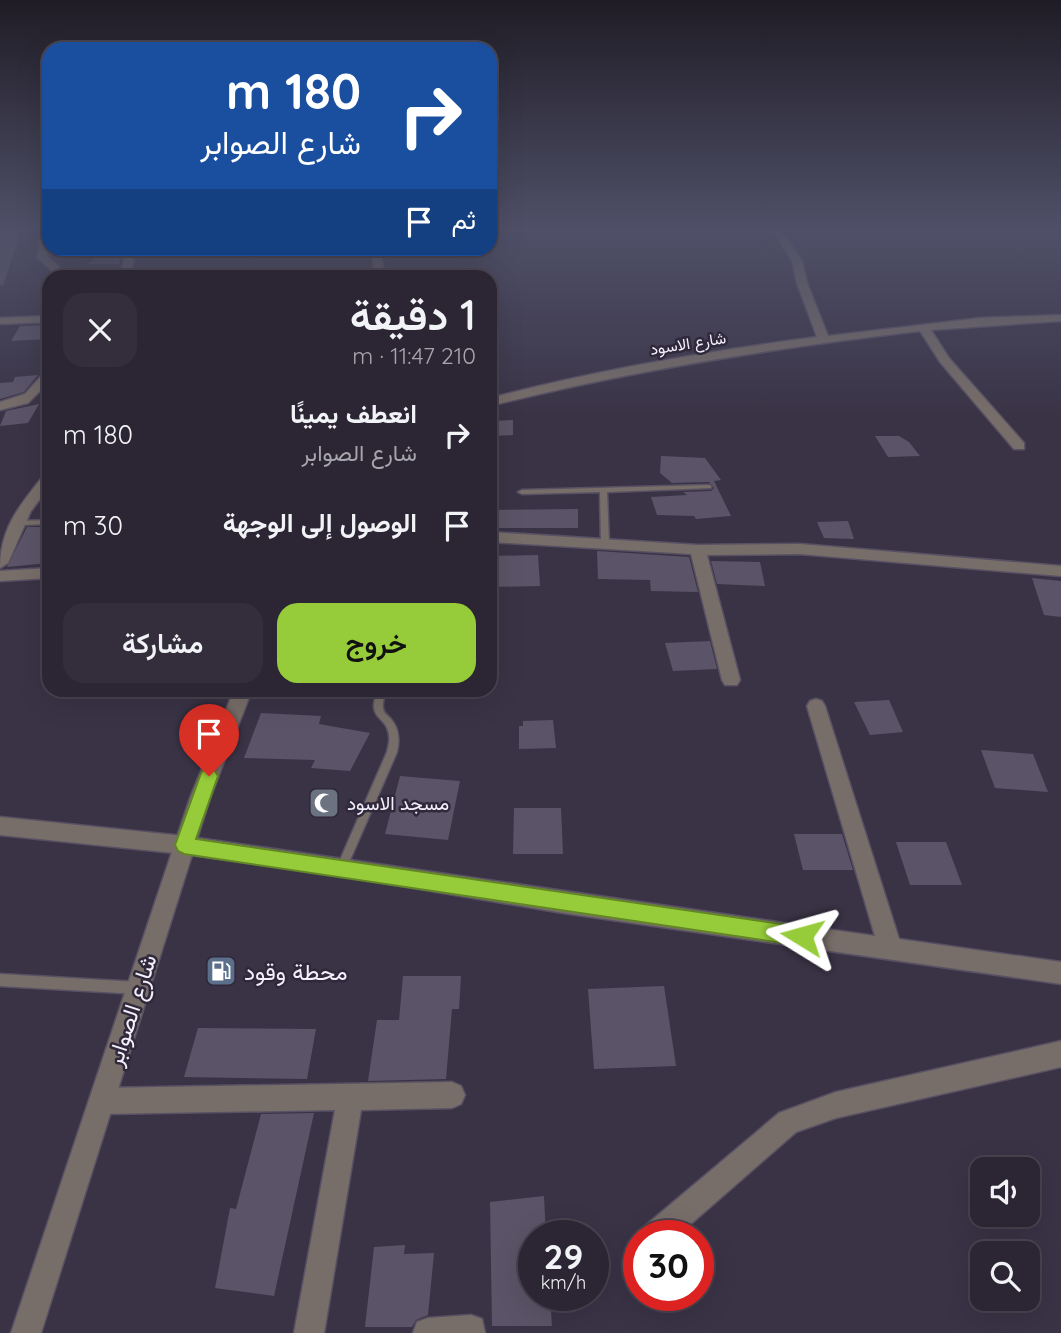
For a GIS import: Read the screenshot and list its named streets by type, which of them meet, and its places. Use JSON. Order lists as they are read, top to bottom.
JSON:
{
  "streets": {
    "street": ["شارع الاسود", "شارع الصوابر"]
  },
  "places": {
    "mosque": ["مسجد الاسود"],
    "fuel station": ["محطة وقود"]
  },
  "page": {
    "turn": ["180 m", "شارع الصوابر"],
    "then": "ثم",
    "heading": ["1 دقيقة", "210 m · 11:47"],
    "list": [
      {
        "name": "انعطف يمينًا",
        "note": "شارع الصوابر",
        "value": "180 m"
      },
      {
        "name": "الوصول إلى الوجهة",
        "value": "30 m"
      }
    ],
    "buttons": ["خروج", "مشاركة"],
    "speed": "29 km/h",
    "limit": "30"
  }
}
